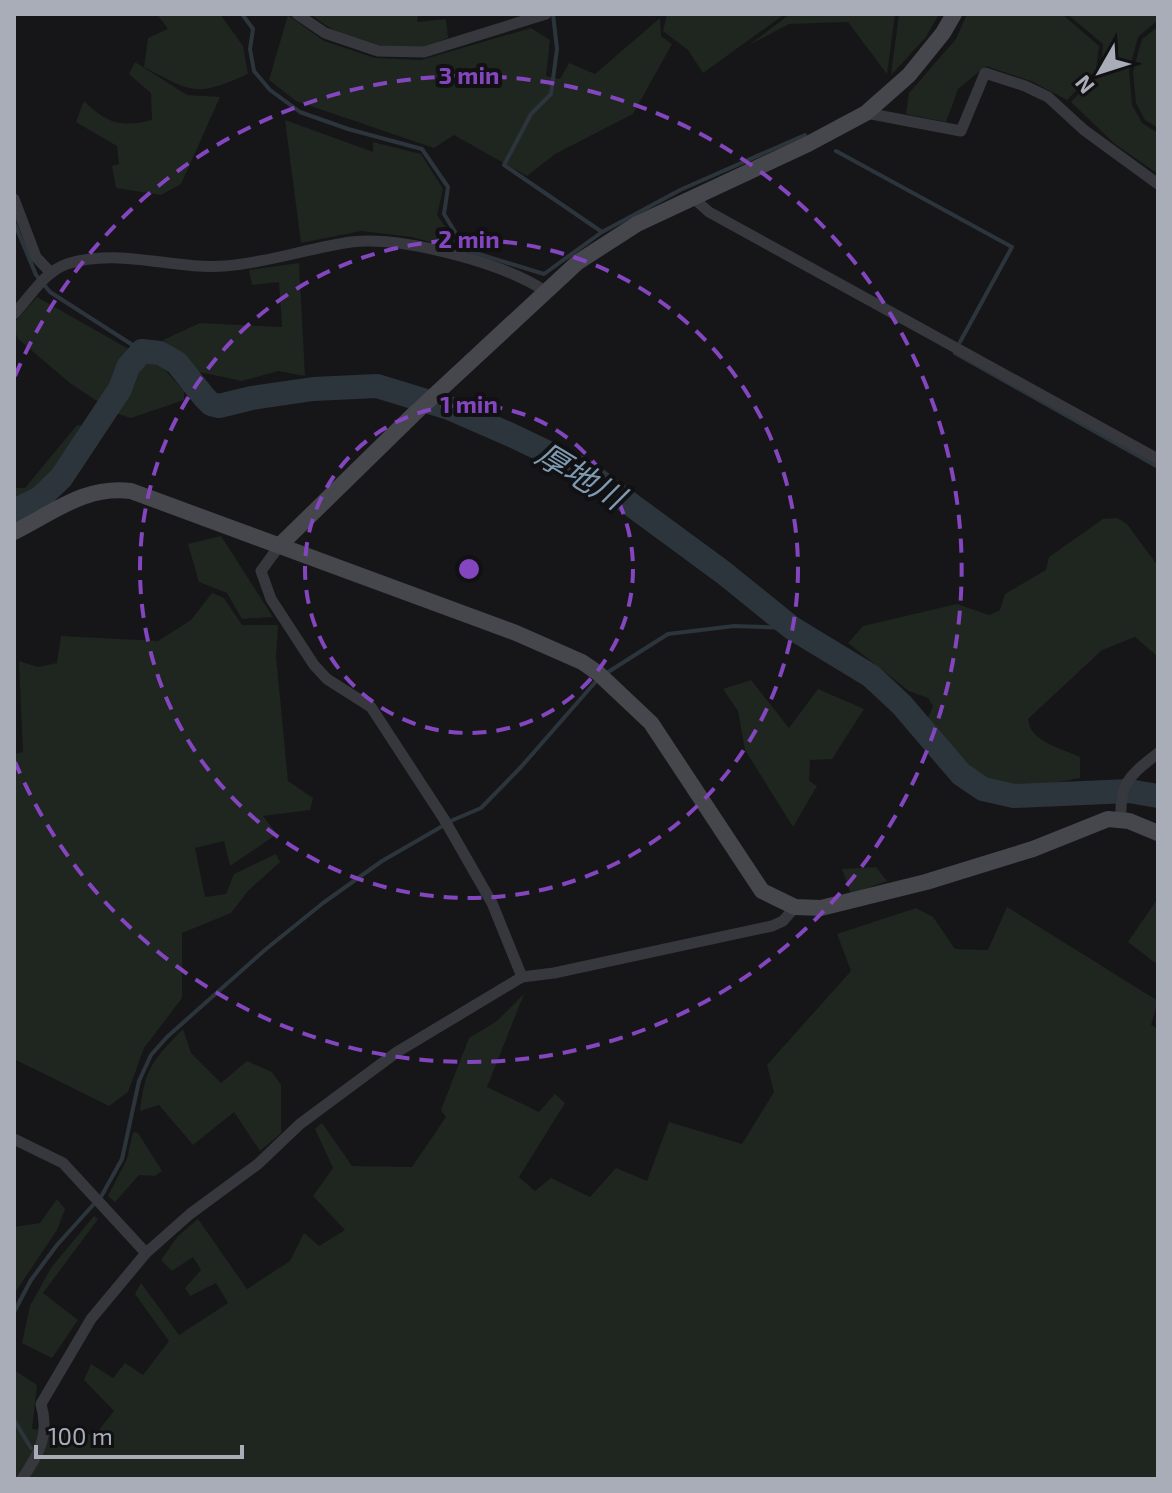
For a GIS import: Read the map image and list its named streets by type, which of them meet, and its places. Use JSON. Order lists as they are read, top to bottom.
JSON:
{
  "water": ["厚地川"],
  "scale_bar": "100 m",
  "north": "bottom left",
  "rings": ["3 min", "2 min", "1 min"]
}
